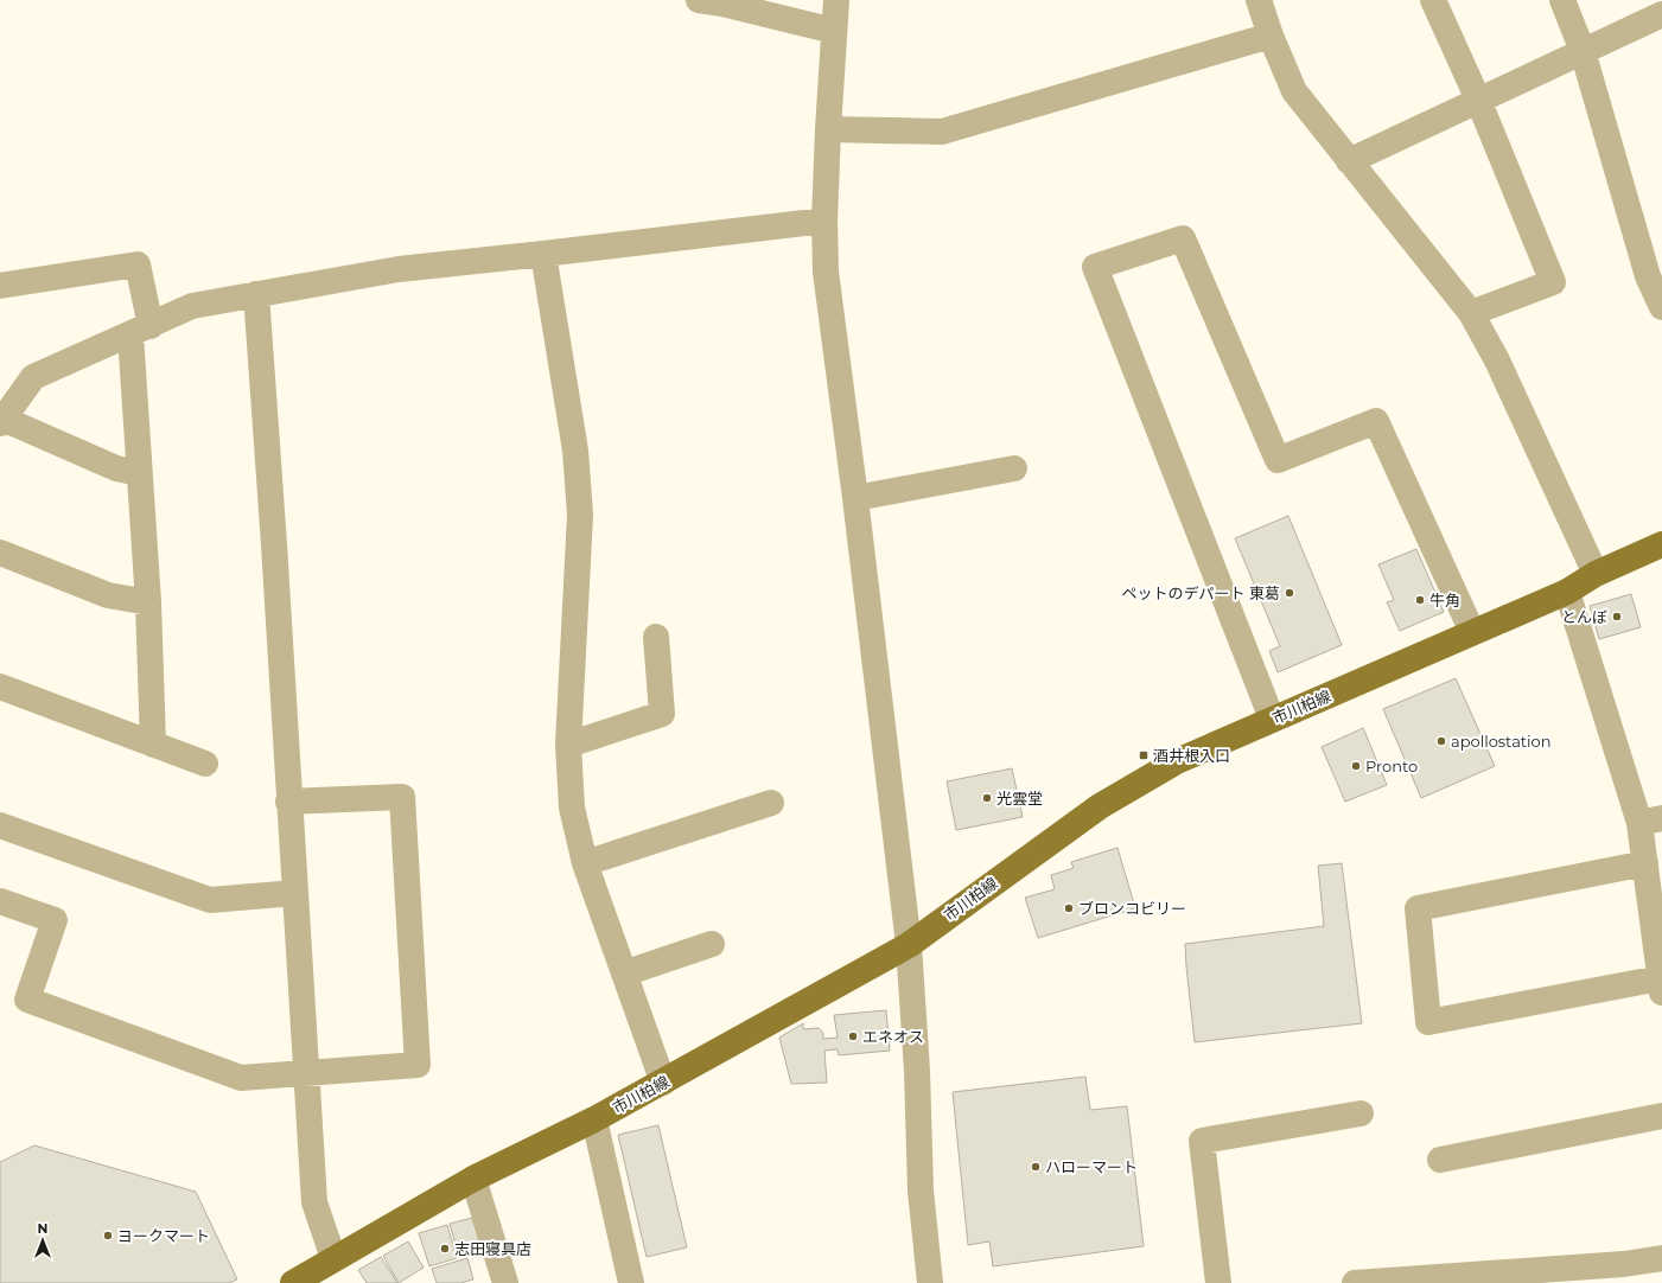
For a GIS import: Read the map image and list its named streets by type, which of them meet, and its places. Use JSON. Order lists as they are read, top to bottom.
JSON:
{
  "streets": {
    "main road": ["市川柏線"]
  },
  "places": {
    "other": [
      "ペットのデパート 東葛",
      "牛角",
      "とんぼ",
      "apollostation",
      "Pronto",
      "光雲堂",
      "ブロンコビリー",
      "エネオス",
      "ハローマート",
      "ヨークマート",
      "志田寝具店"
    ],
    "transit": ["酒井根入口"]
  },
  "north": "top"
}
